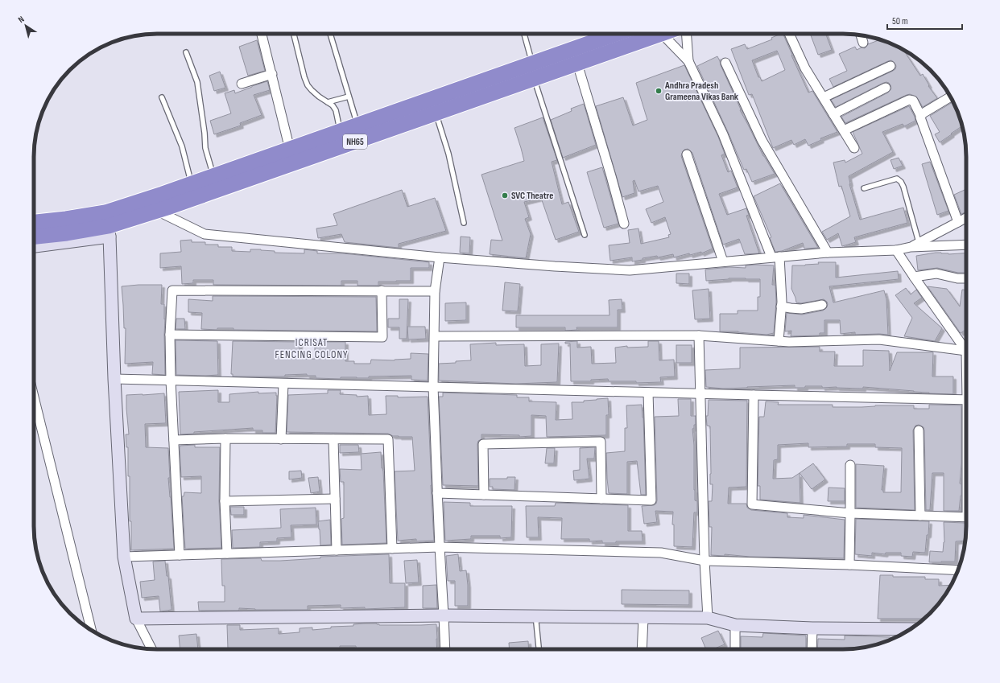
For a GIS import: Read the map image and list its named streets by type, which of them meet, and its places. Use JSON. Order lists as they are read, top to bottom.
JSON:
{
  "streets": {
    "highway": ["NH65"]
  },
  "districts": ["ICRISAT FENCING COLONY"],
  "places": ["Andhra Pradesh Grameena Vikas Bank", "SVC Theatre"],
  "scale_bar": "50 m",
  "north": "top left"
}
